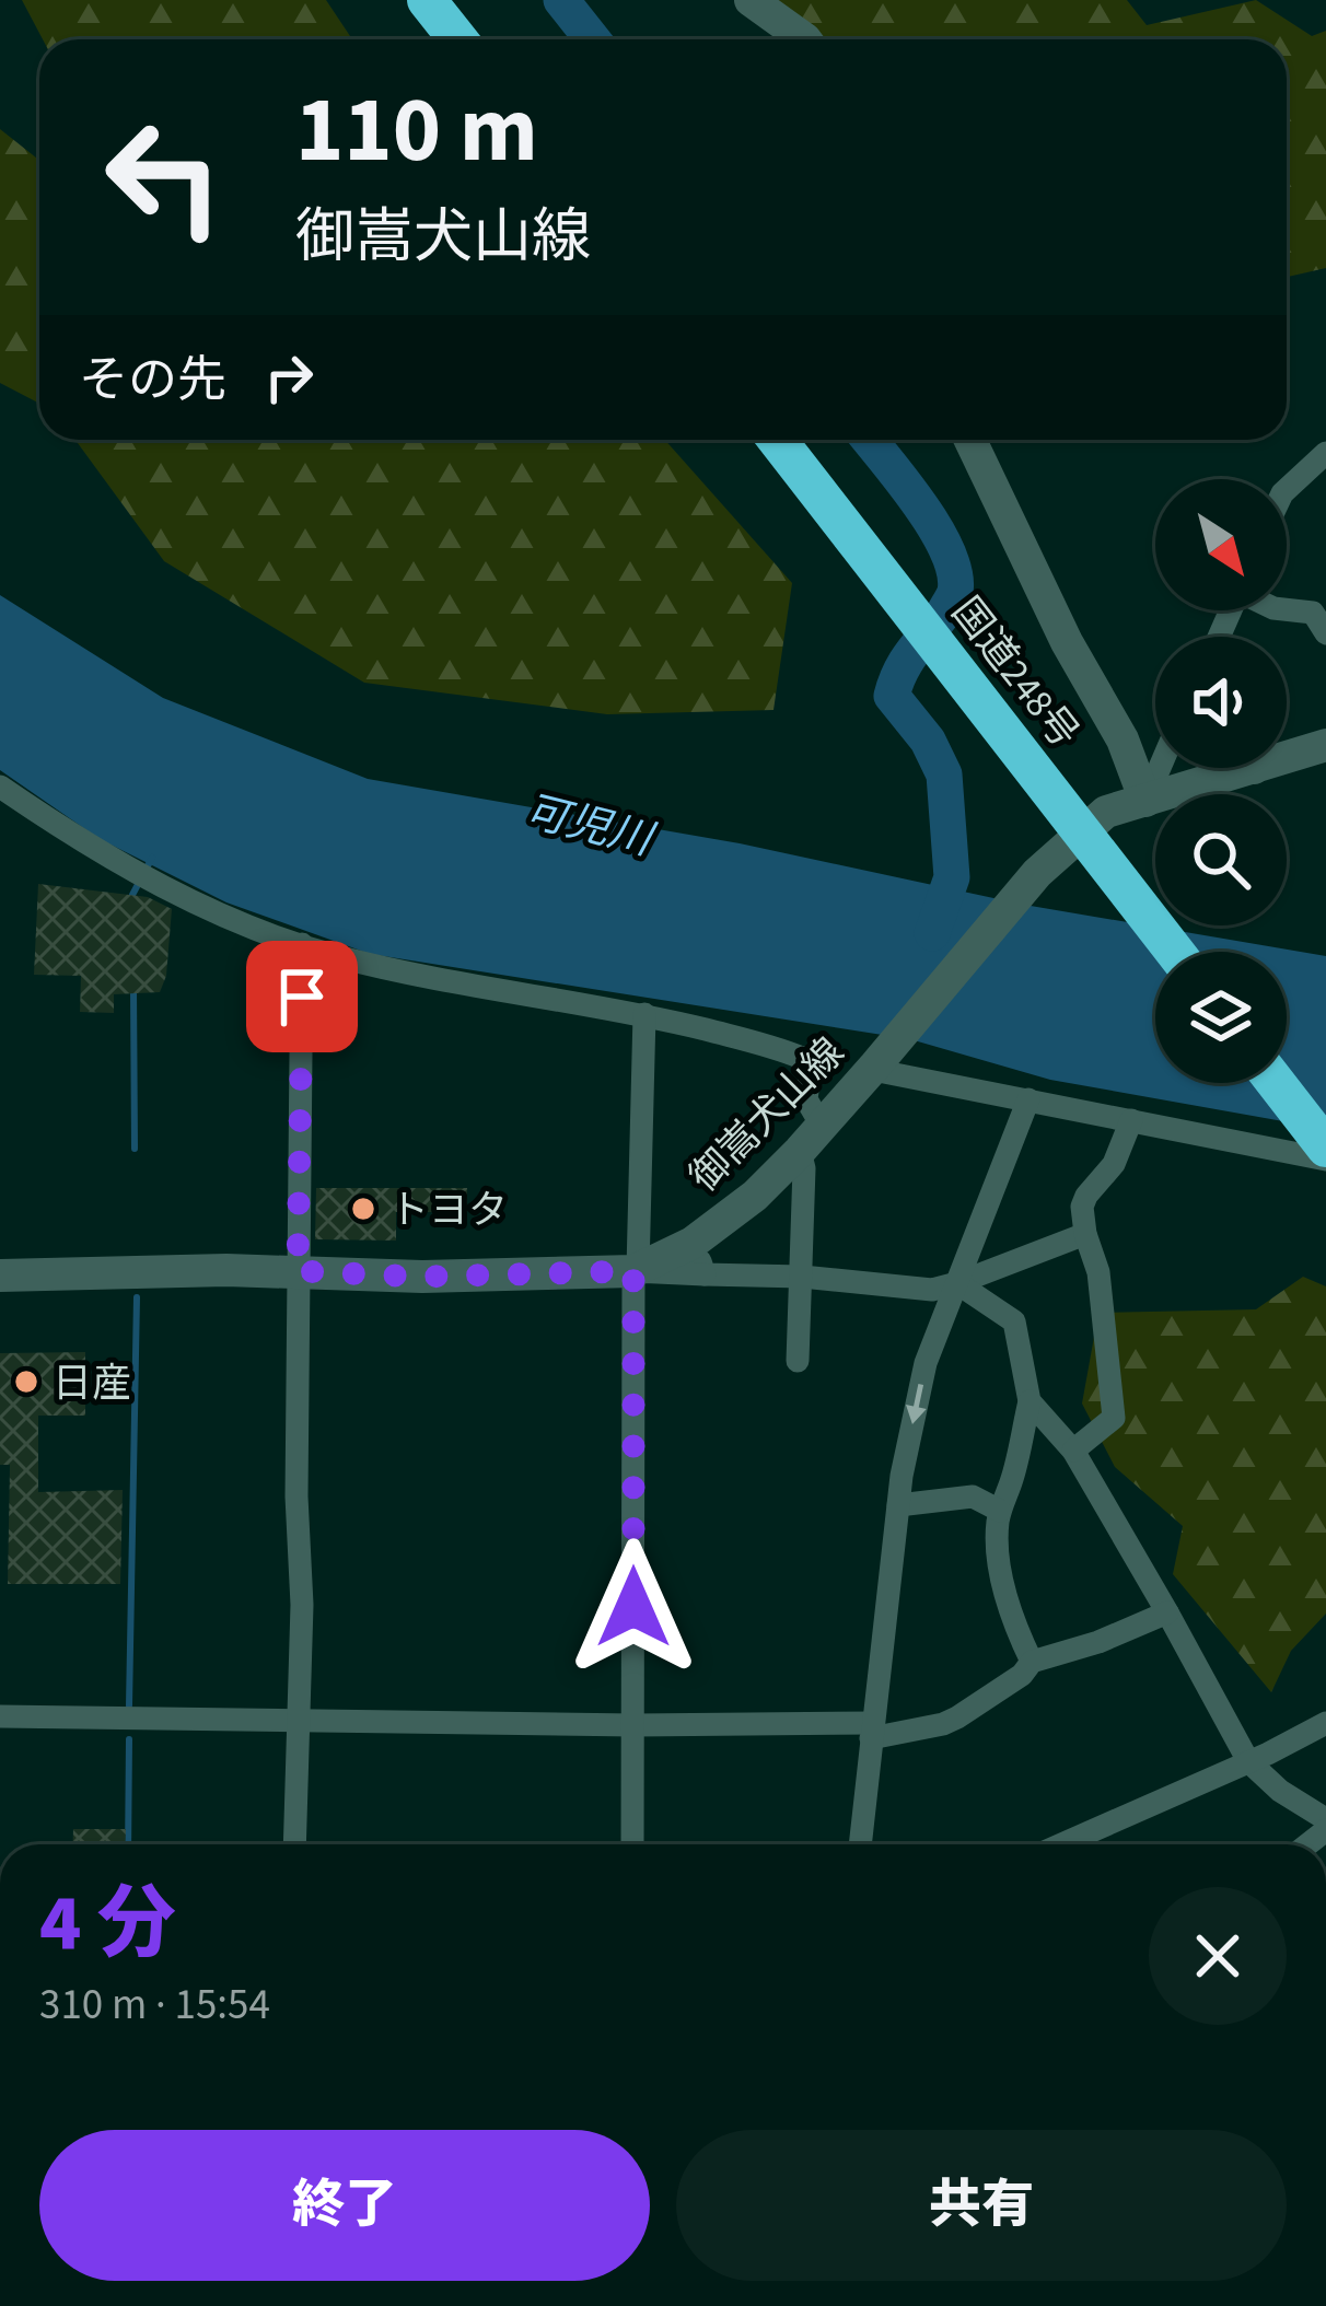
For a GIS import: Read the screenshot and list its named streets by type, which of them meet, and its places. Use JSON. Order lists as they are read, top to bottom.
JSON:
{
  "streets": {
    "highway": ["国道248号"],
    "main road": ["御嵩犬山線"]
  },
  "water": ["可児川"],
  "places": ["トヨタ", "日産"],
  "north": "bottom right",
  "page": {
    "turn": ["110 m", "御嵩犬山線"],
    "then": "その先",
    "heading": ["4 分", "310 m · 15:54"],
    "buttons": ["終了", "共有"]
  }
}
